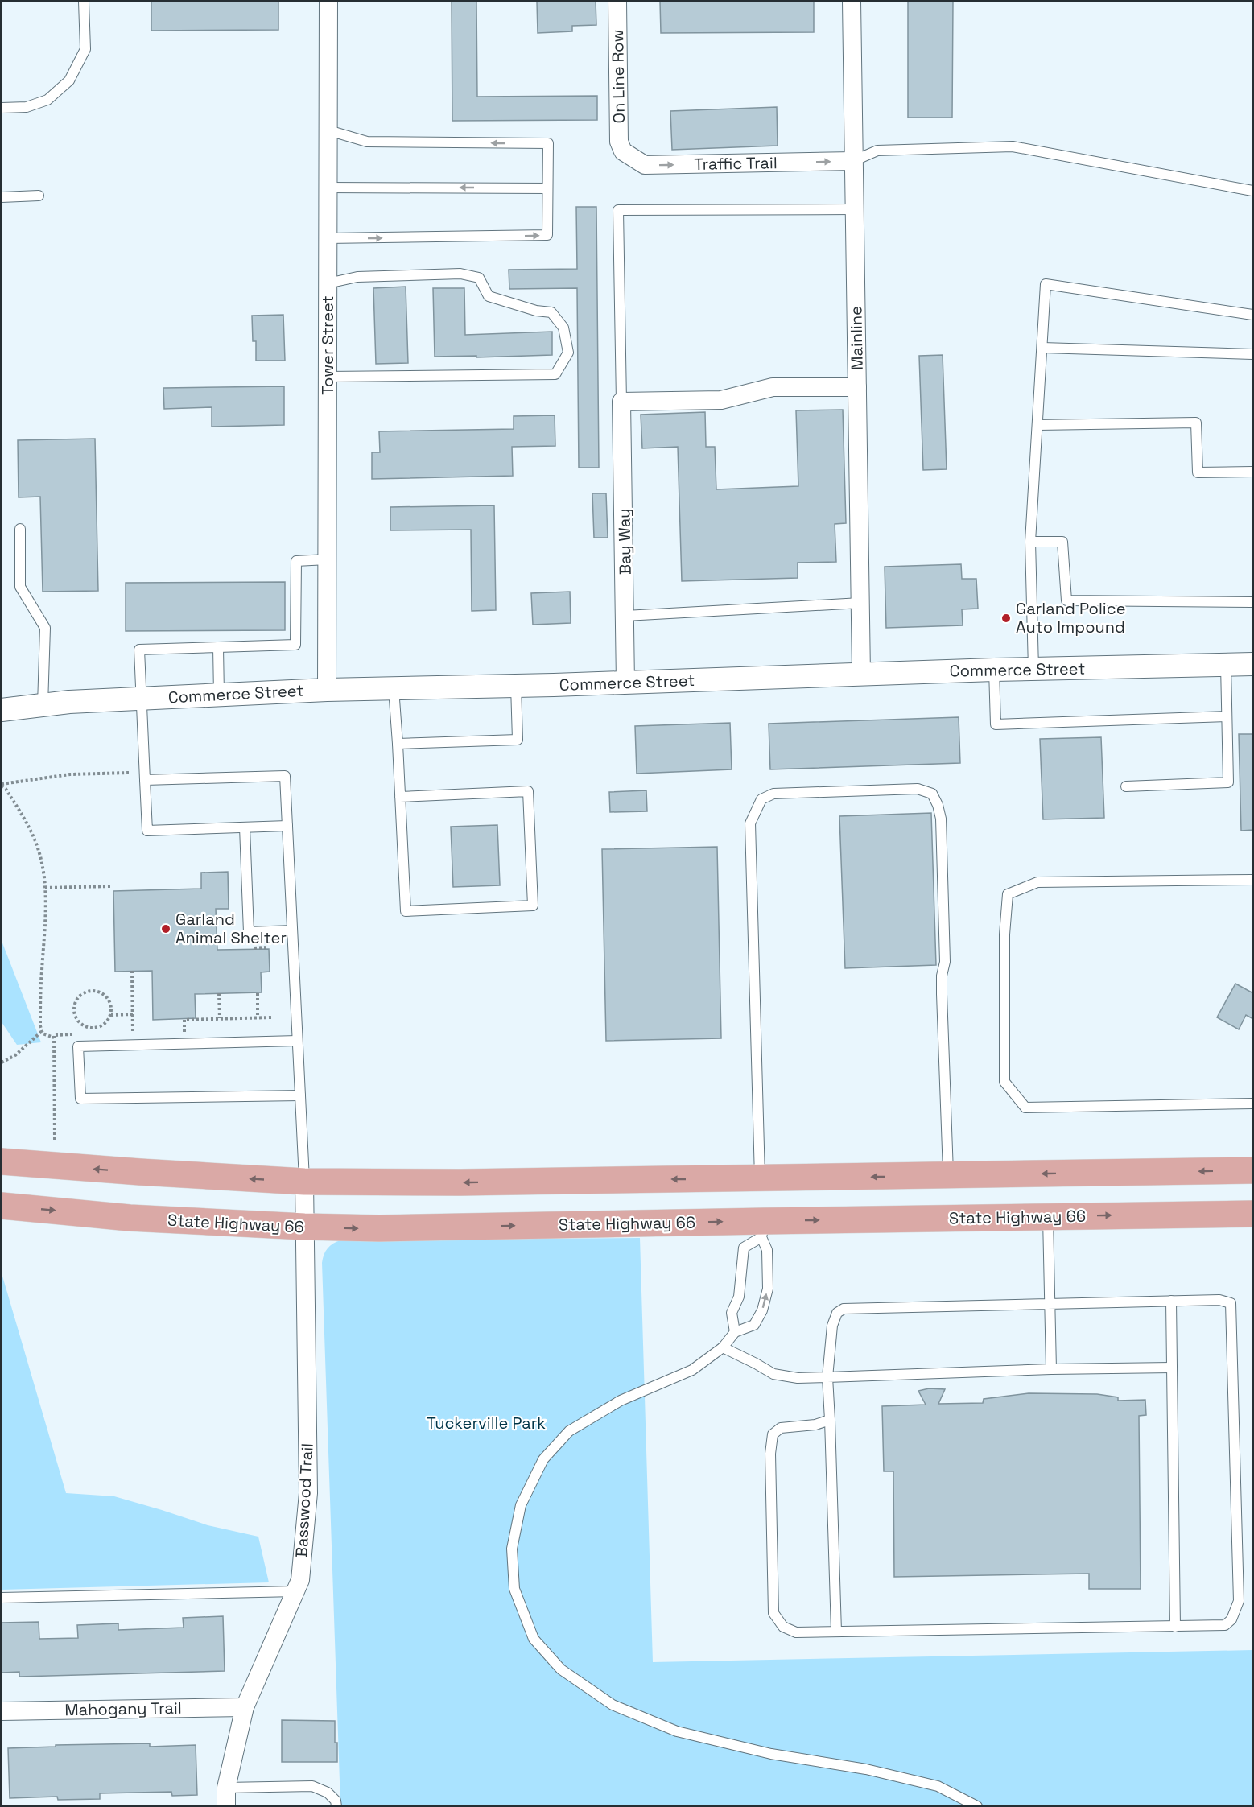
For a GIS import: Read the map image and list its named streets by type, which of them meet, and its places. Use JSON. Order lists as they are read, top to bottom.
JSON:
{
  "streets": {
    "main road": ["State Highway 66"],
    "street": [
      "On Line Row",
      "Traffic Trail",
      "Mainline",
      "Tower Street",
      "Bay Way",
      "Commerce Street",
      "Basswood Trail",
      "Mahogany Trail"
    ]
  },
  "crossings": [
    ["On Line Row", "Traffic Trail"],
    ["Traffic Trail", "Mainline"],
    ["Mainline", "Commerce Street"],
    ["Tower Street", "Commerce Street"],
    ["Bay Way", "Commerce Street"],
    ["State Highway 66", "Basswood Trail"],
    ["Basswood Trail", "Mahogany Trail"]
  ],
  "one_way": ["Traffic Trail"],
  "parks": ["Tuckerville Park"],
  "places": ["Garland Police Auto Impound", "Garland Animal Shelter"]
}
